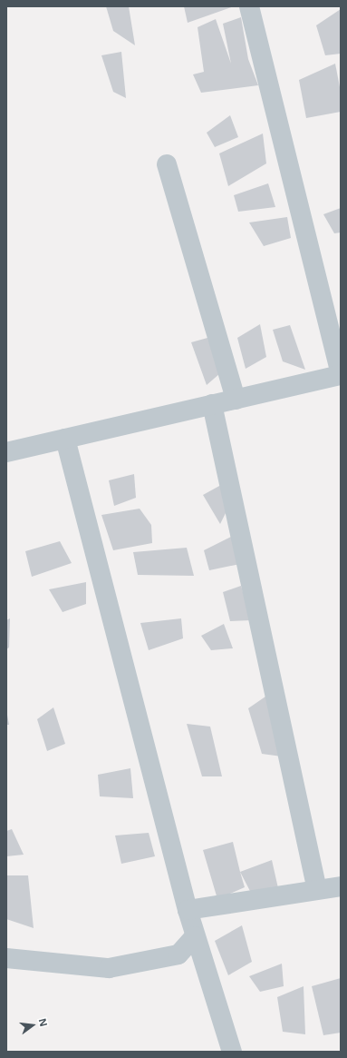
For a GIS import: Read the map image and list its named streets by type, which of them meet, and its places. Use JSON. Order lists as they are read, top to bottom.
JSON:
{
  "north": "right"
}
